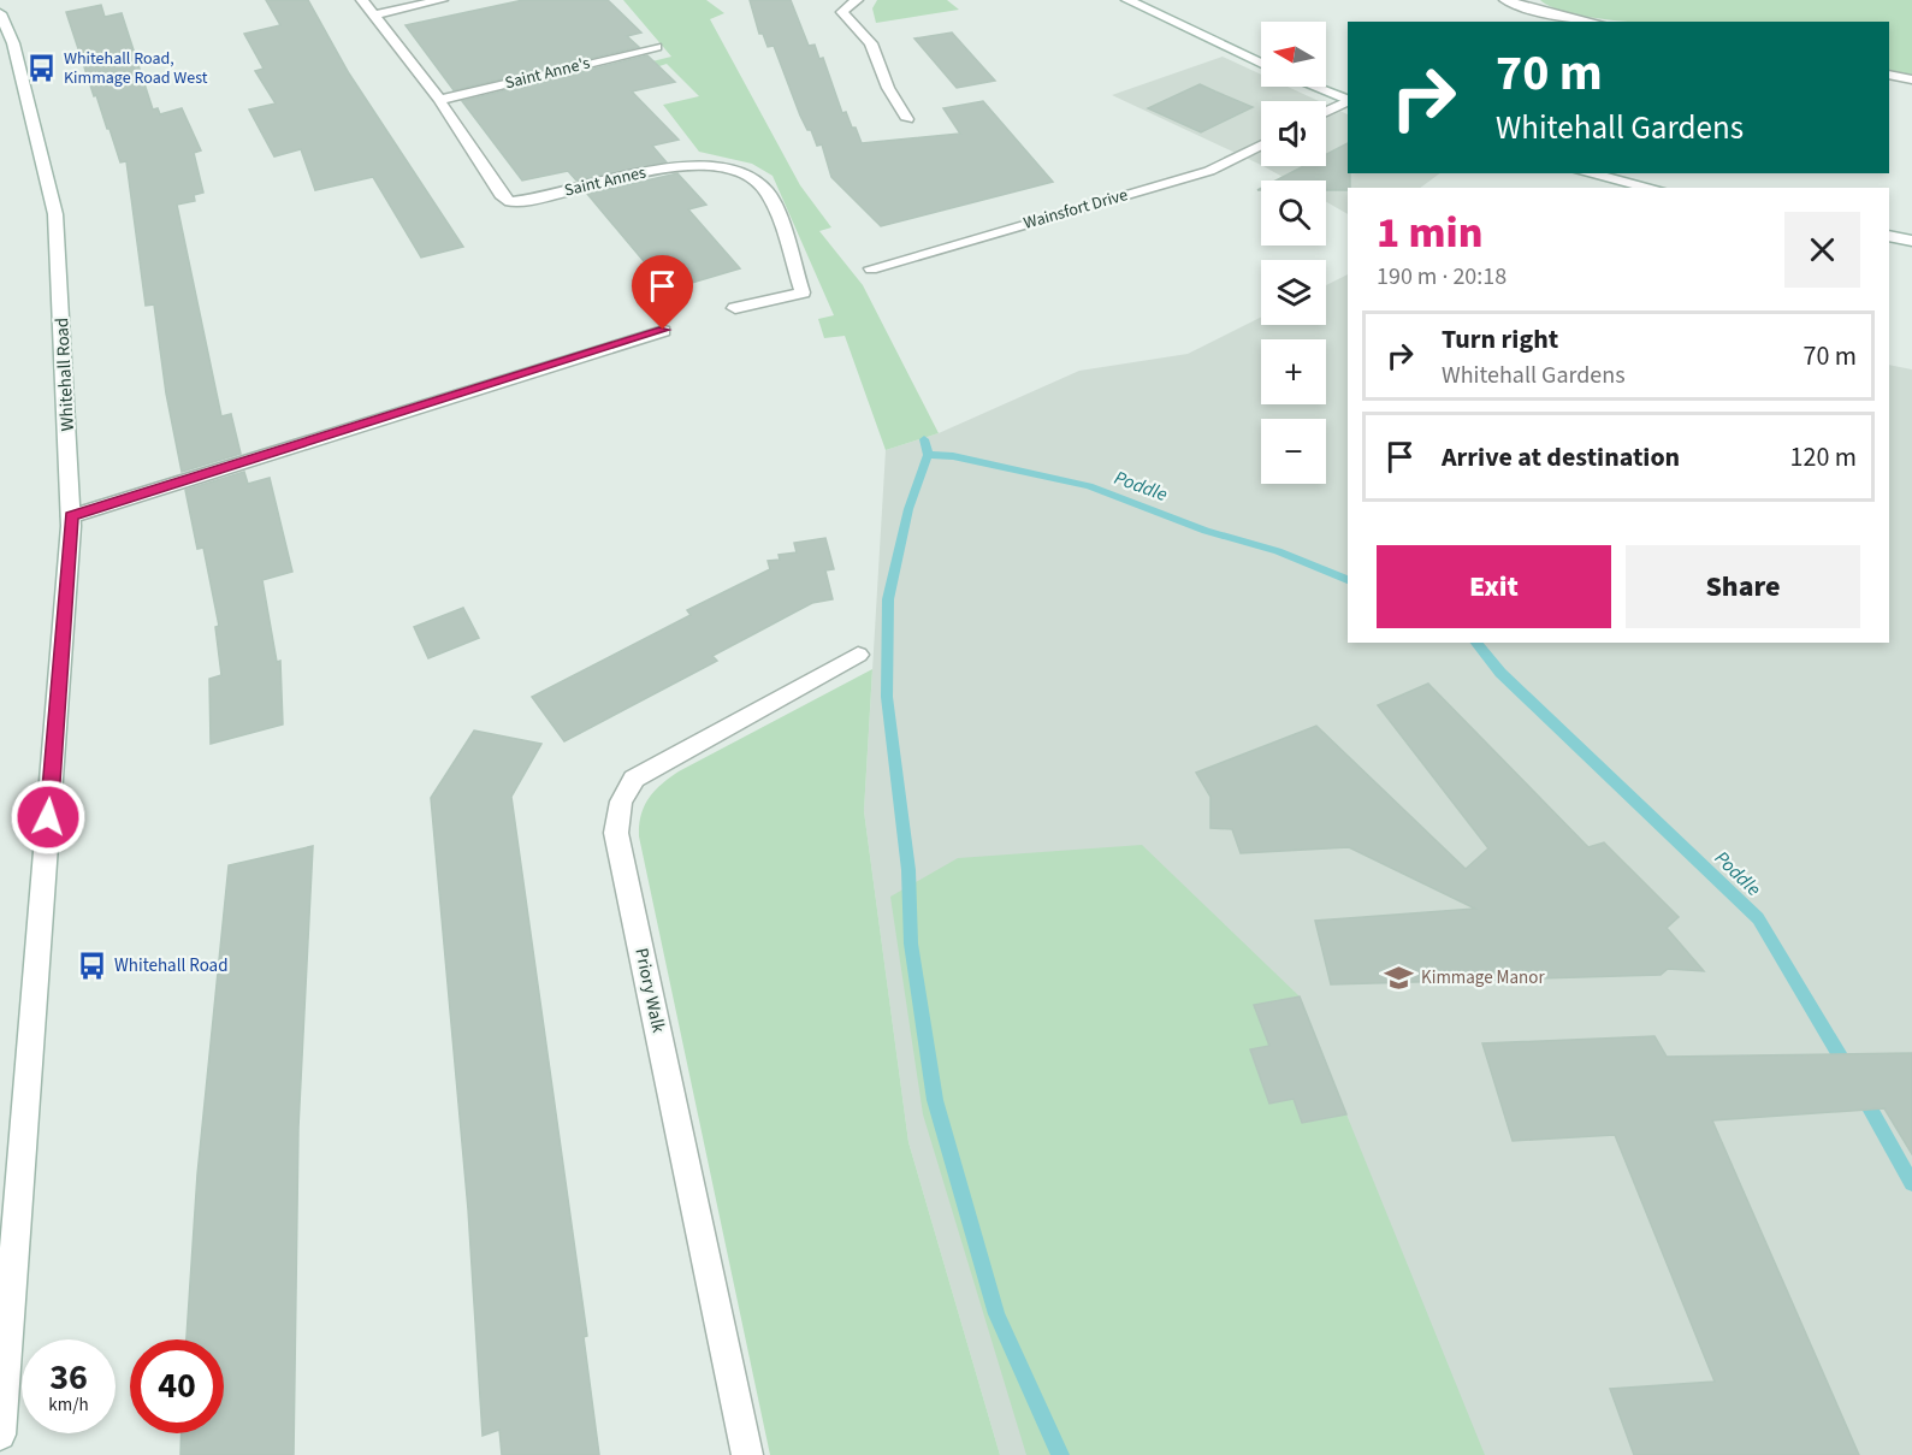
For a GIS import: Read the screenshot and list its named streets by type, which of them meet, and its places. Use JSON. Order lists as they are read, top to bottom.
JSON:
{
  "streets": {
    "street": [
      "Saint Anne's",
      "Saint Annes",
      "Wainsfort Drive",
      "Whitehall Road",
      "Priory Walk"
    ]
  },
  "crossings": [
    ["Saint Anne's", "Saint Annes"]
  ],
  "water": ["Poddle"],
  "places": {
    "bus stop": ["Whitehall Road, Kimmage Road West", "Whitehall Road"],
    "school or university": ["Kimmage Manor"]
  },
  "north": "left",
  "page": {
    "map_buttons": ["+", "−"],
    "turn": ["70 m", "Whitehall Gardens"],
    "heading": ["1 min", "190 m · 20:18"],
    "list": [
      {
        "name": "Turn right",
        "note": "Whitehall Gardens",
        "value": "70 m"
      },
      {
        "name": "Arrive at destination",
        "value": "120 m"
      }
    ],
    "buttons": ["Exit", "Share"],
    "speed": "36 km/h",
    "limit": "40"
  }
}
